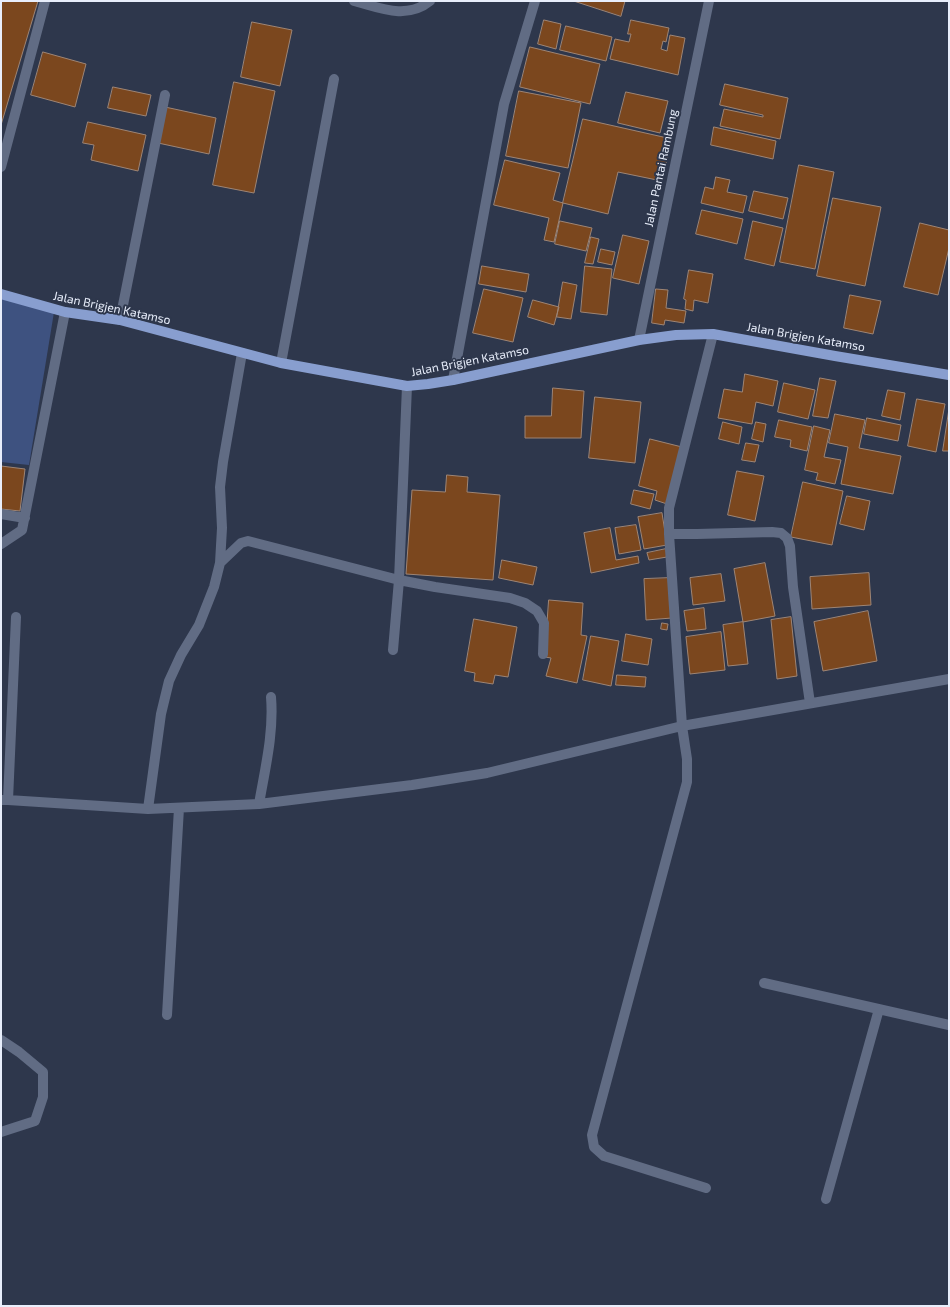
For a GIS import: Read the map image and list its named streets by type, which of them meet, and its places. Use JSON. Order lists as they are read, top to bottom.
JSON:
{
  "streets": {
    "main road": ["Jalan Brigjen Katamso"],
    "street": ["Jalan Pantai Rambung"]
  },
  "crossings": [
    ["Jalan Pantai Rambung", "Jalan Brigjen Katamso"]
  ]
}
